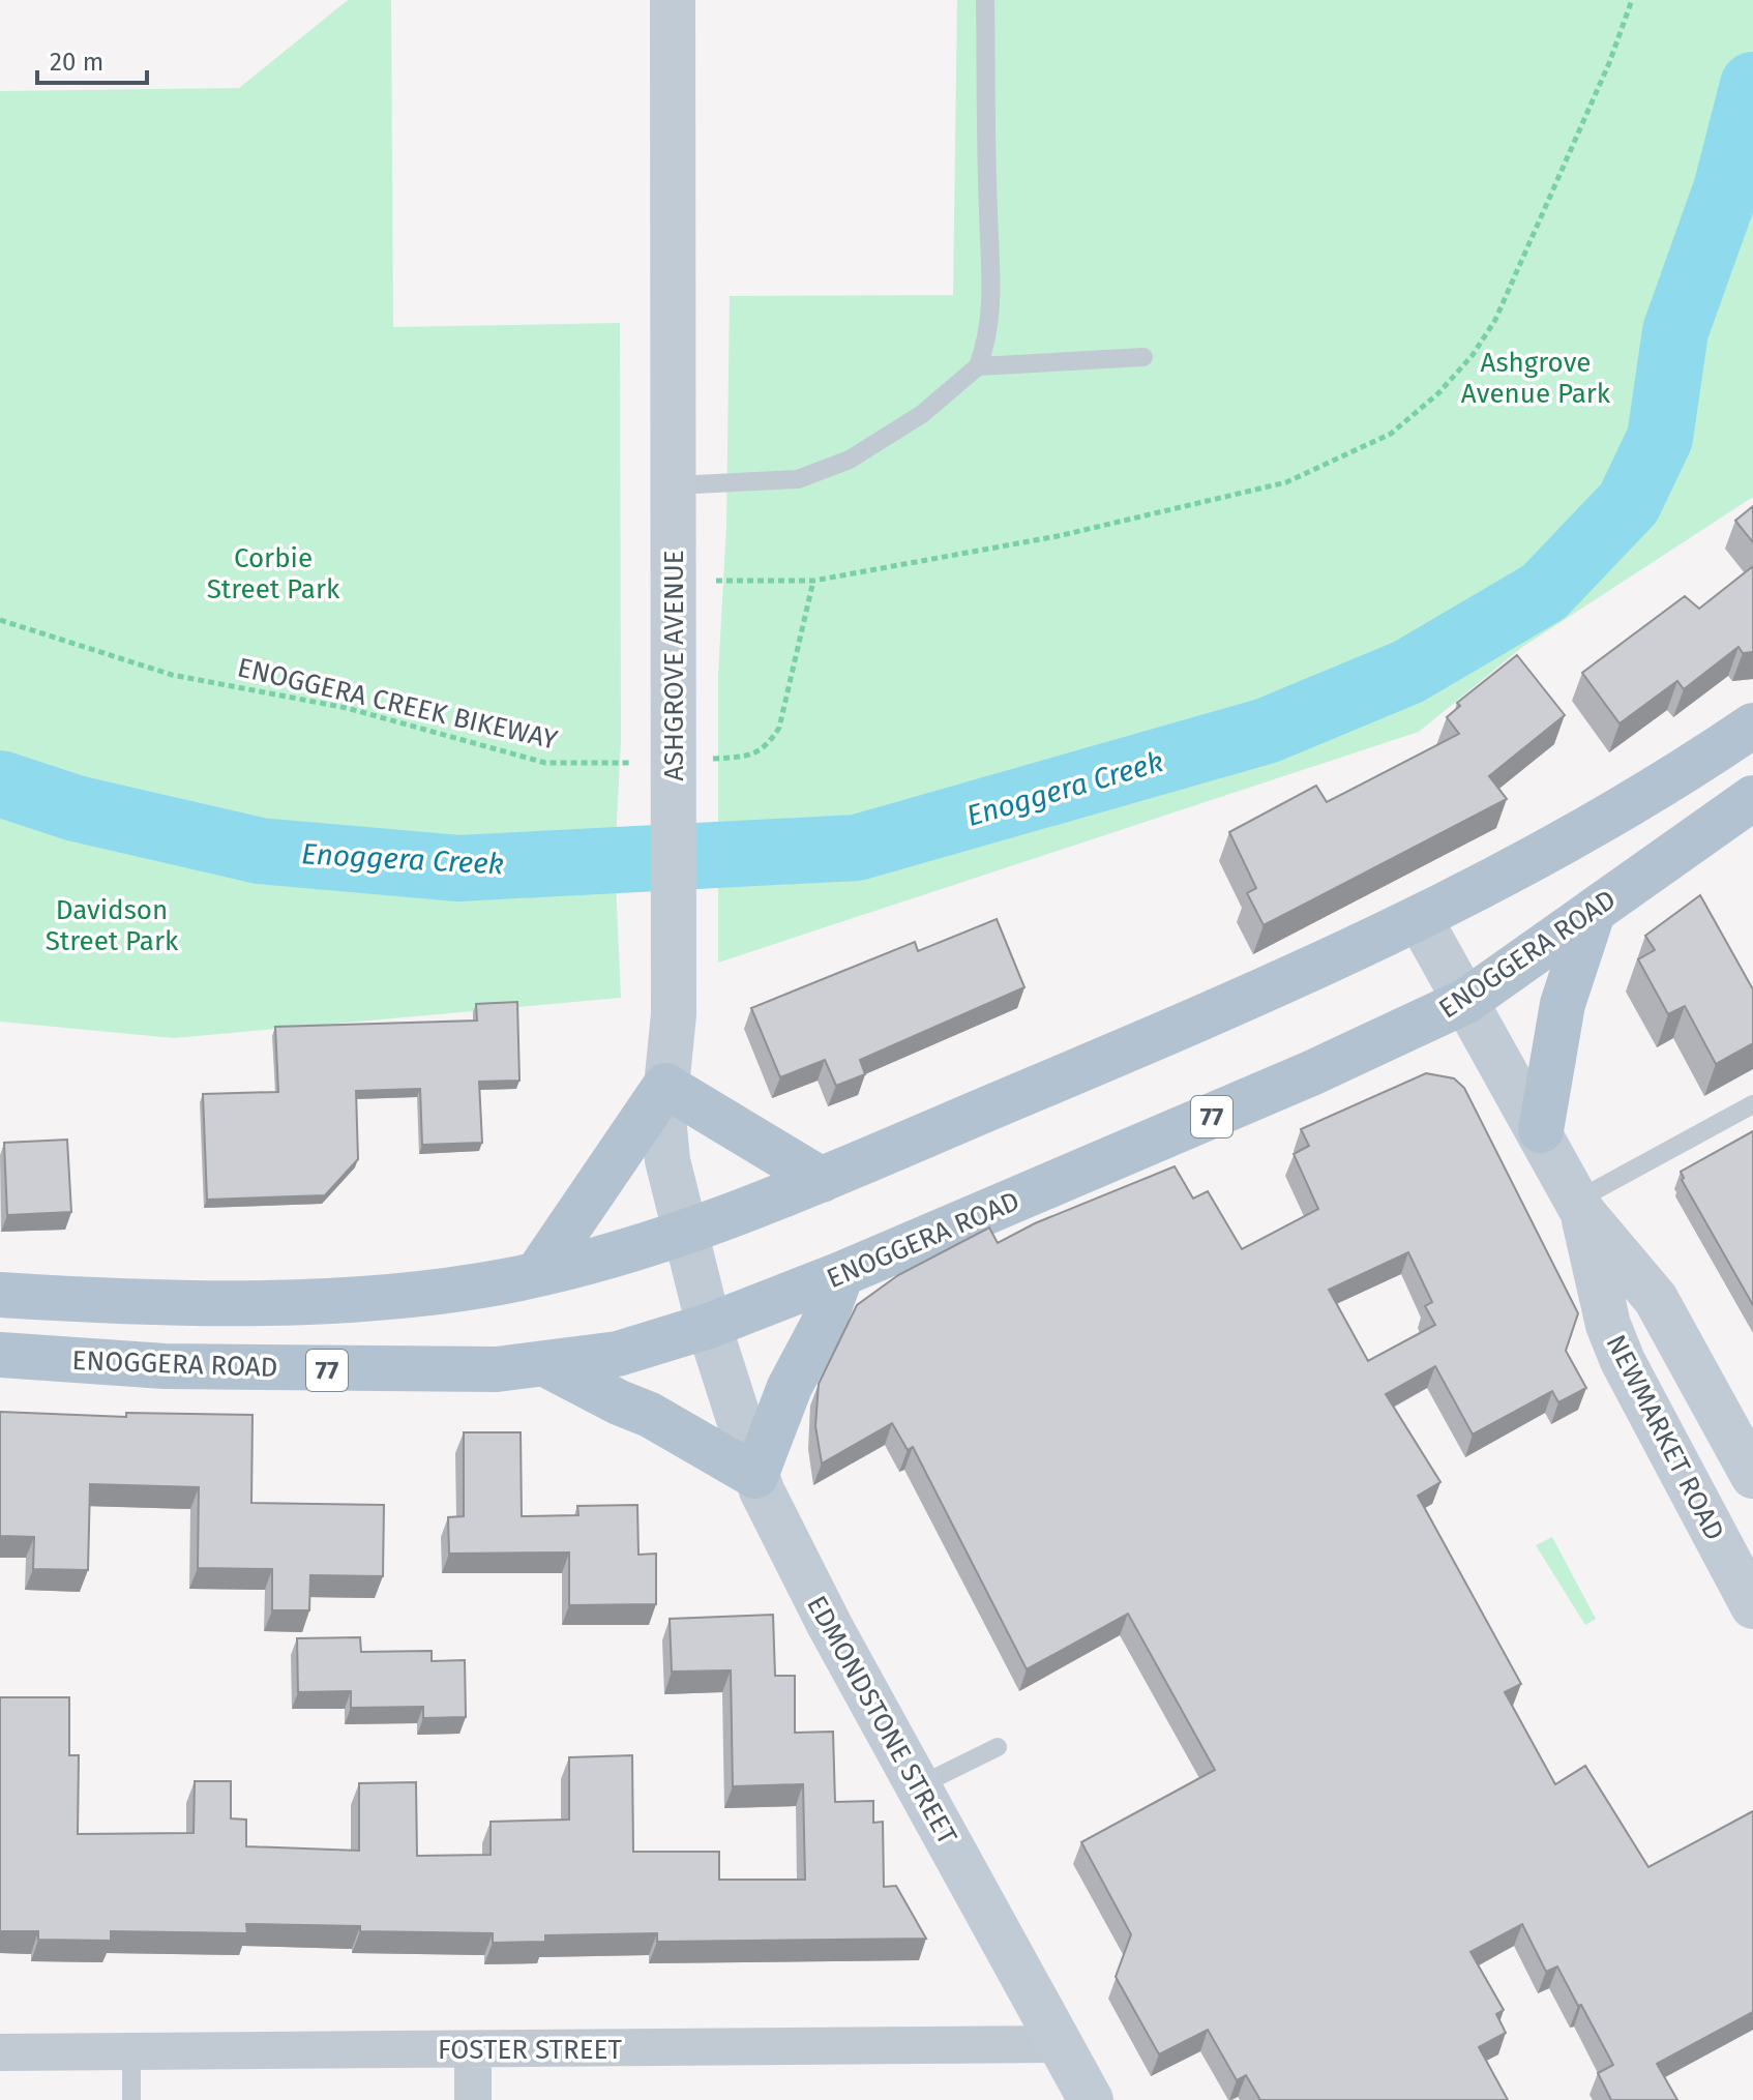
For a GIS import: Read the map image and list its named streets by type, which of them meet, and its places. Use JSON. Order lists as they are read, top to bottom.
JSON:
{
  "streets": {
    "main road": [
      "ASHGROVE AVENUE",
      "ENOGGERA ROAD",
      "77",
      "NEWMARKET ROAD",
      "EDMONDSTONE STREET"
    ],
    "street": ["FOSTER STREET"],
    "path": ["ENOGGERA CREEK BIKEWAY"]
  },
  "crossings": [
    ["ASHGROVE AVENUE", "ENOGGERA ROAD"],
    ["ASHGROVE AVENUE", "EDMONDSTONE STREET"],
    ["ENOGGERA ROAD", "NEWMARKET ROAD"],
    ["ENOGGERA ROAD", "EDMONDSTONE STREET"],
    ["EDMONDSTONE STREET", "FOSTER STREET"]
  ],
  "water": ["Enoggera Creek"],
  "parks": ["Ashgrove Avenue Park", "Corbie Street Park", "Davidson Street Park"],
  "scale_bar": "20 m"
}
